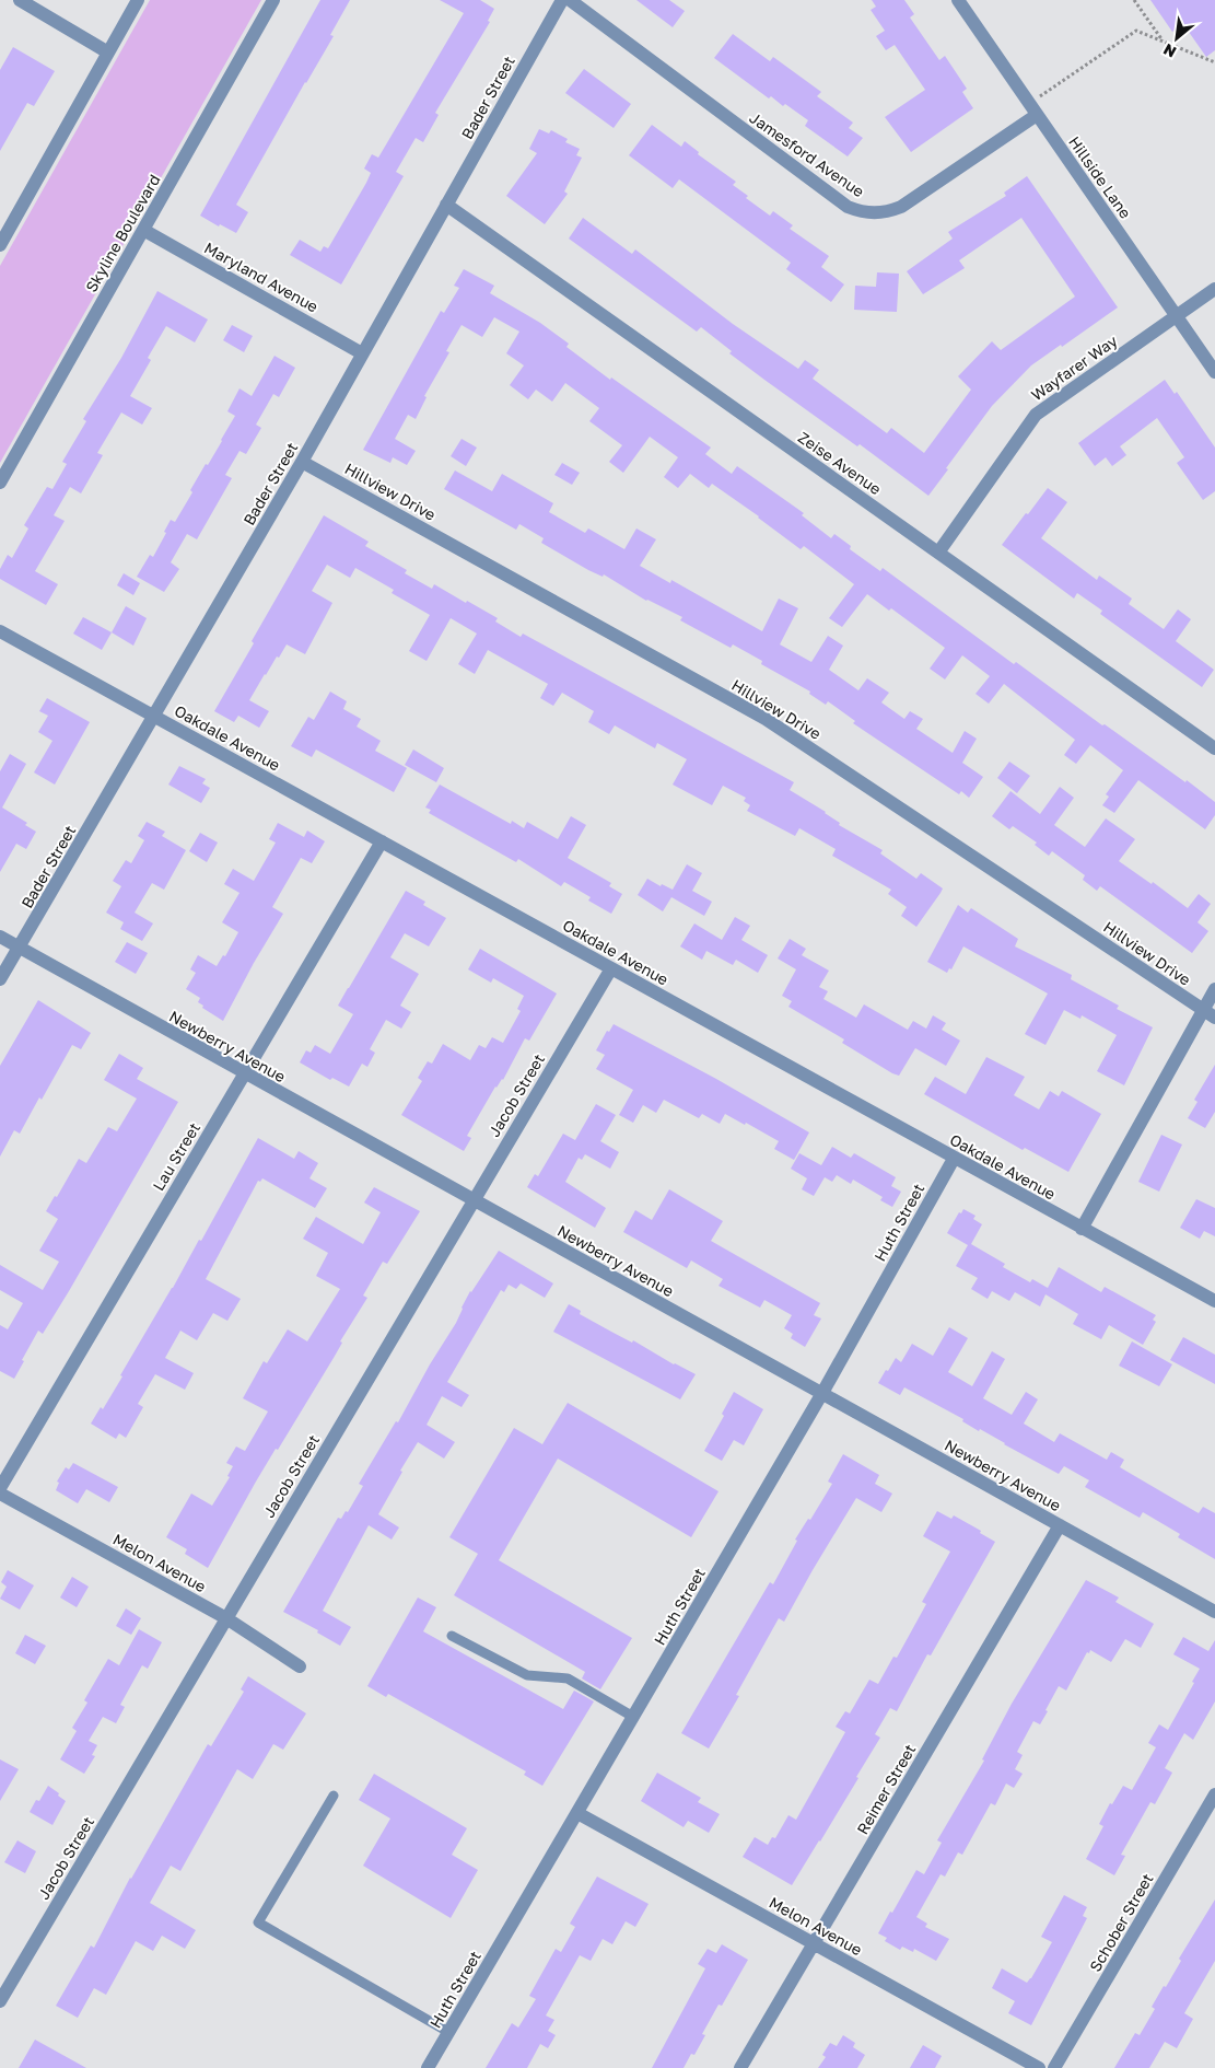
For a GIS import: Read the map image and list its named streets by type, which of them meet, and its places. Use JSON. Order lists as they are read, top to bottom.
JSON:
{
  "streets": {
    "street": [
      "Bader Street",
      "Jamesford Avenue",
      "Hillside Lane",
      "Skyline Boulevard",
      "Maryland Avenue",
      "Wayfarer Way",
      "Zeise Avenue",
      "Hillview Drive",
      "Oakdale Avenue",
      "Newberry Avenue",
      "Jacob Street",
      "Lau Street",
      "Huth Street",
      "Melon Avenue",
      "Reimer Street",
      "Schober Street"
    ]
  },
  "crossings": [
    ["Bader Street", "Maryland Avenue"],
    ["Bader Street", "Zeise Avenue"],
    ["Bader Street", "Hillview Drive"],
    ["Bader Street", "Oakdale Avenue"],
    ["Bader Street", "Newberry Avenue"],
    ["Jamesford Avenue", "Hillside Lane"],
    ["Hillside Lane", "Wayfarer Way"],
    ["Skyline Boulevard", "Maryland Avenue"],
    ["Wayfarer Way", "Zeise Avenue"],
    ["Oakdale Avenue", "Jacob Street"],
    ["Oakdale Avenue", "Lau Street"],
    ["Oakdale Avenue", "Huth Street"],
    ["Newberry Avenue", "Jacob Street"],
    ["Newberry Avenue", "Lau Street"],
    ["Newberry Avenue", "Huth Street"],
    ["Newberry Avenue", "Reimer Street"],
    ["Jacob Street", "Melon Avenue"],
    ["Huth Street", "Melon Avenue"],
    ["Melon Avenue", "Reimer Street"]
  ],
  "north": "bottom left"
}
